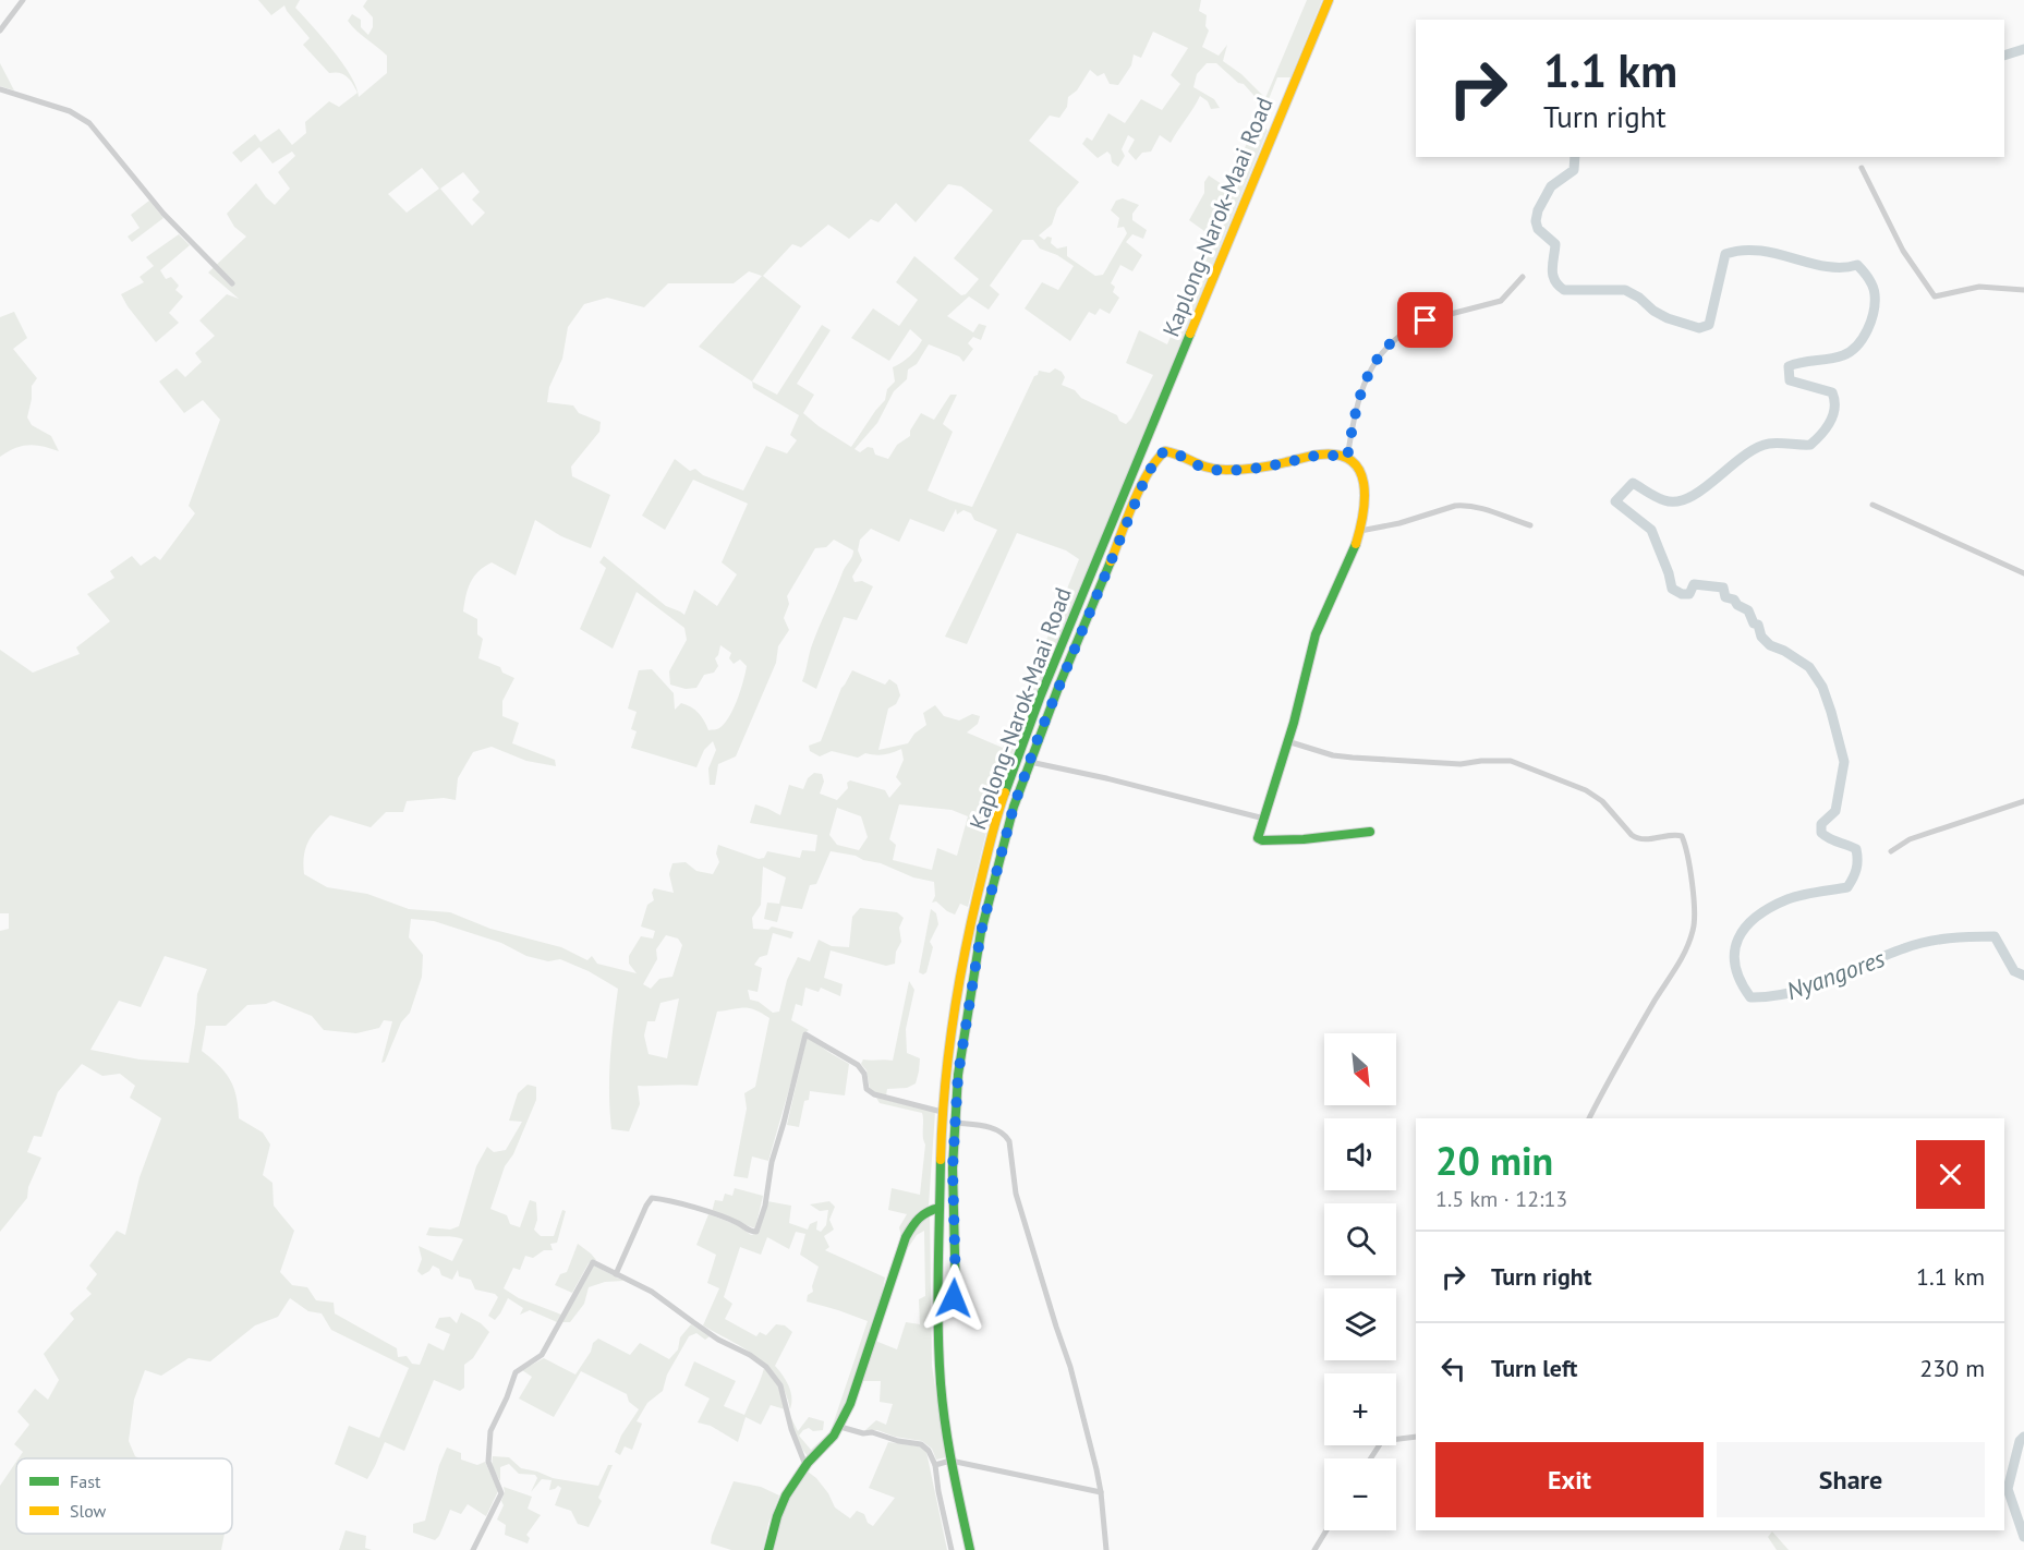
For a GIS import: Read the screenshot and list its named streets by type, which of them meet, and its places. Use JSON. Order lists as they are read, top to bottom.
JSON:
{
  "streets": {
    "main road": ["Kaplong-Narok-Maai Road"]
  },
  "water": ["Nyangores"],
  "legend": ["Fast", "Slow"],
  "north": "bottom right",
  "page": {
    "turn": ["1.1 km", "Turn right"],
    "map_buttons": ["+", "−"],
    "heading": ["20 min", "1.5 km · 12:13"],
    "list": [
      {
        "name": "Turn right",
        "value": "1.1 km"
      },
      {
        "name": "Turn left",
        "value": "230 m"
      }
    ],
    "buttons": ["Exit", "Share"]
  }
}
